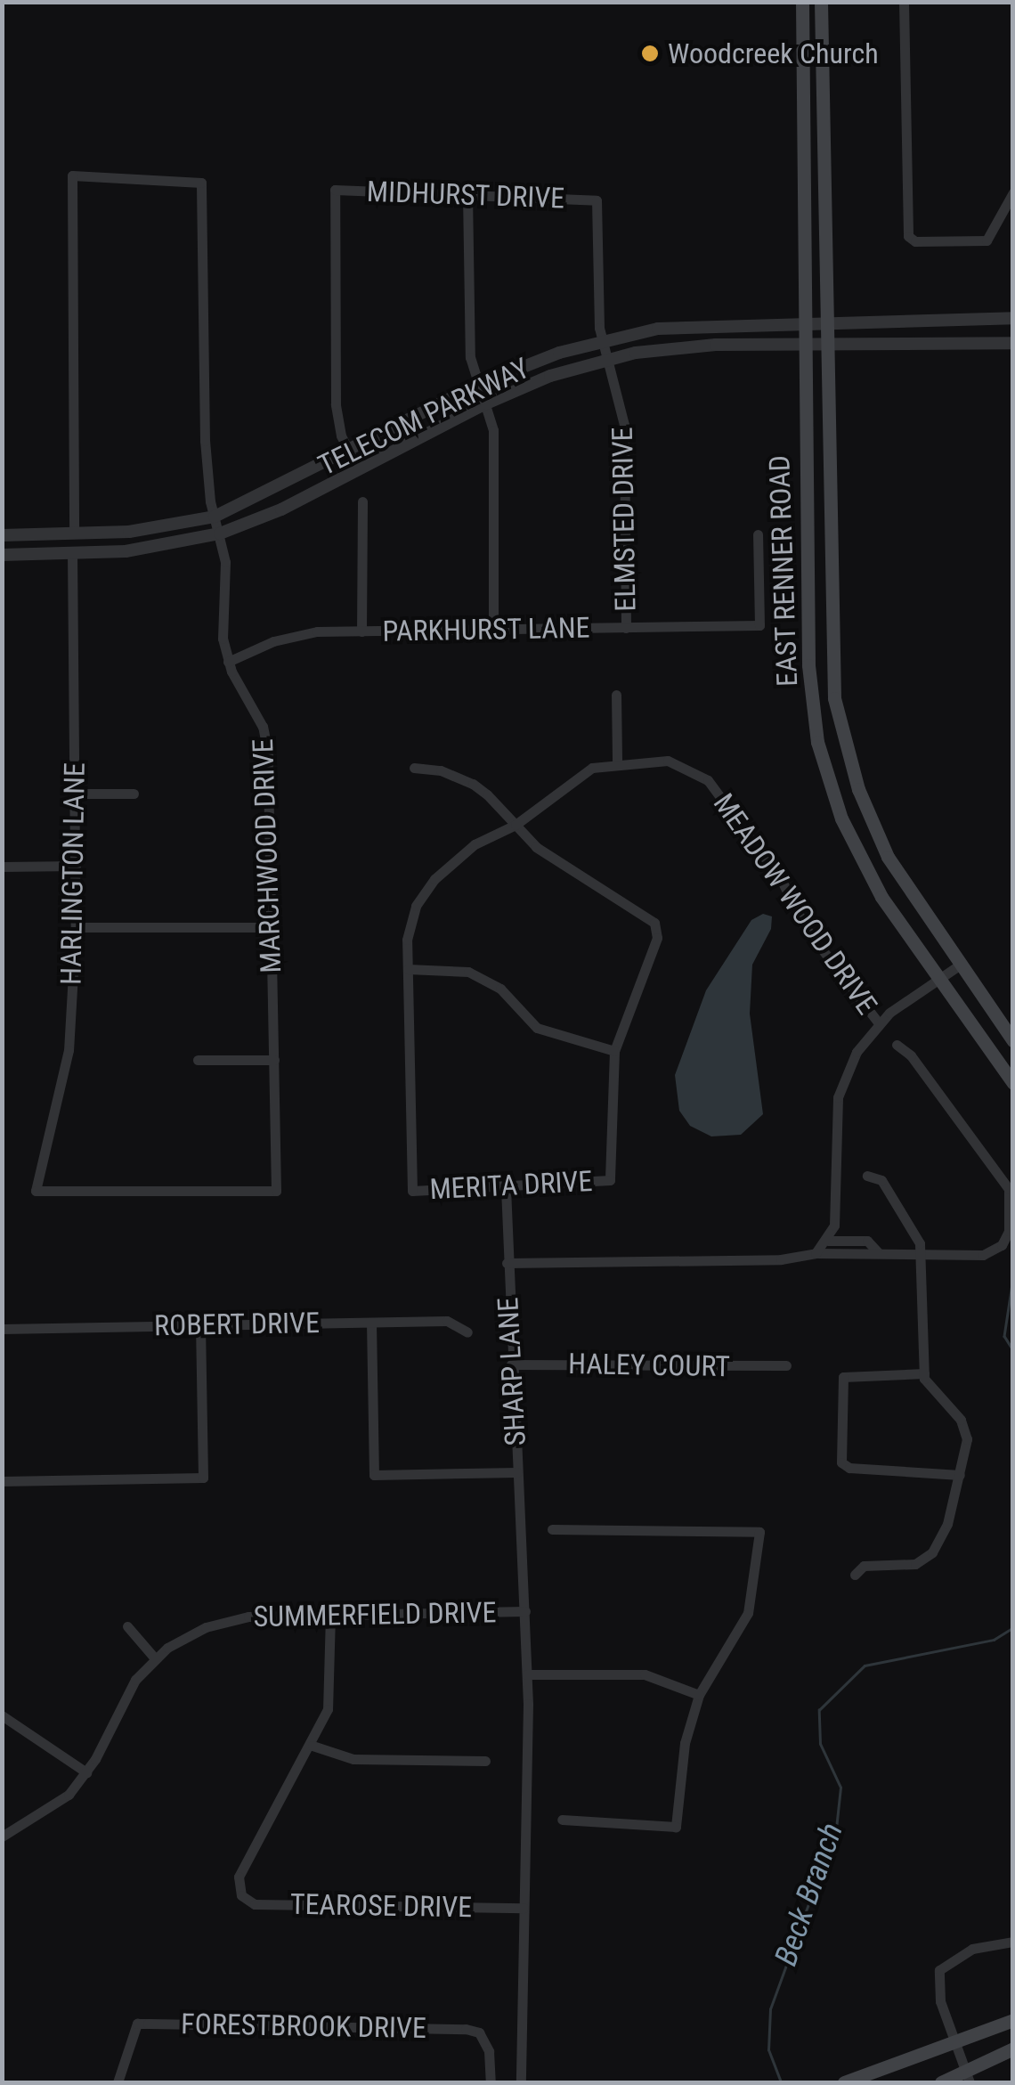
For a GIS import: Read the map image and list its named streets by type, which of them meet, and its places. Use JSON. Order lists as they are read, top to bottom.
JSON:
{
  "streets": {
    "main road": ["EAST RENNER ROAD"],
    "street": [
      "MIDHURST DRIVE",
      "TELECOM PARKWAY",
      "ELMSTED DRIVE",
      "PARKHURST LANE",
      "MARCHWOOD DRIVE",
      "HARLINGTON LANE",
      "MEADOW WOOD DRIVE",
      "MERITA DRIVE",
      "ROBERT DRIVE",
      "HALEY COURT",
      "SHARP LANE",
      "SUMMERFIELD DRIVE",
      "TEAROSE DRIVE",
      "FORESTBROOK DRIVE"
    ]
  },
  "crossings": [
    ["MIDHURST DRIVE", "TELECOM PARKWAY"],
    ["MIDHURST DRIVE", "ELMSTED DRIVE"],
    ["TELECOM PARKWAY", "ELMSTED DRIVE"],
    ["TELECOM PARKWAY", "EAST RENNER ROAD"],
    ["TELECOM PARKWAY", "MARCHWOOD DRIVE"],
    ["TELECOM PARKWAY", "HARLINGTON LANE"],
    ["ELMSTED DRIVE", "PARKHURST LANE"],
    ["PARKHURST LANE", "MARCHWOOD DRIVE"],
    ["MARCHWOOD DRIVE", "HARLINGTON LANE"],
    ["MEADOW WOOD DRIVE", "MERITA DRIVE"],
    ["HALEY COURT", "SHARP LANE"],
    ["SHARP LANE", "SUMMERFIELD DRIVE"],
    ["SHARP LANE", "TEAROSE DRIVE"]
  ],
  "water": ["Beck Branch"],
  "places": ["Woodcreek Church"]
}
